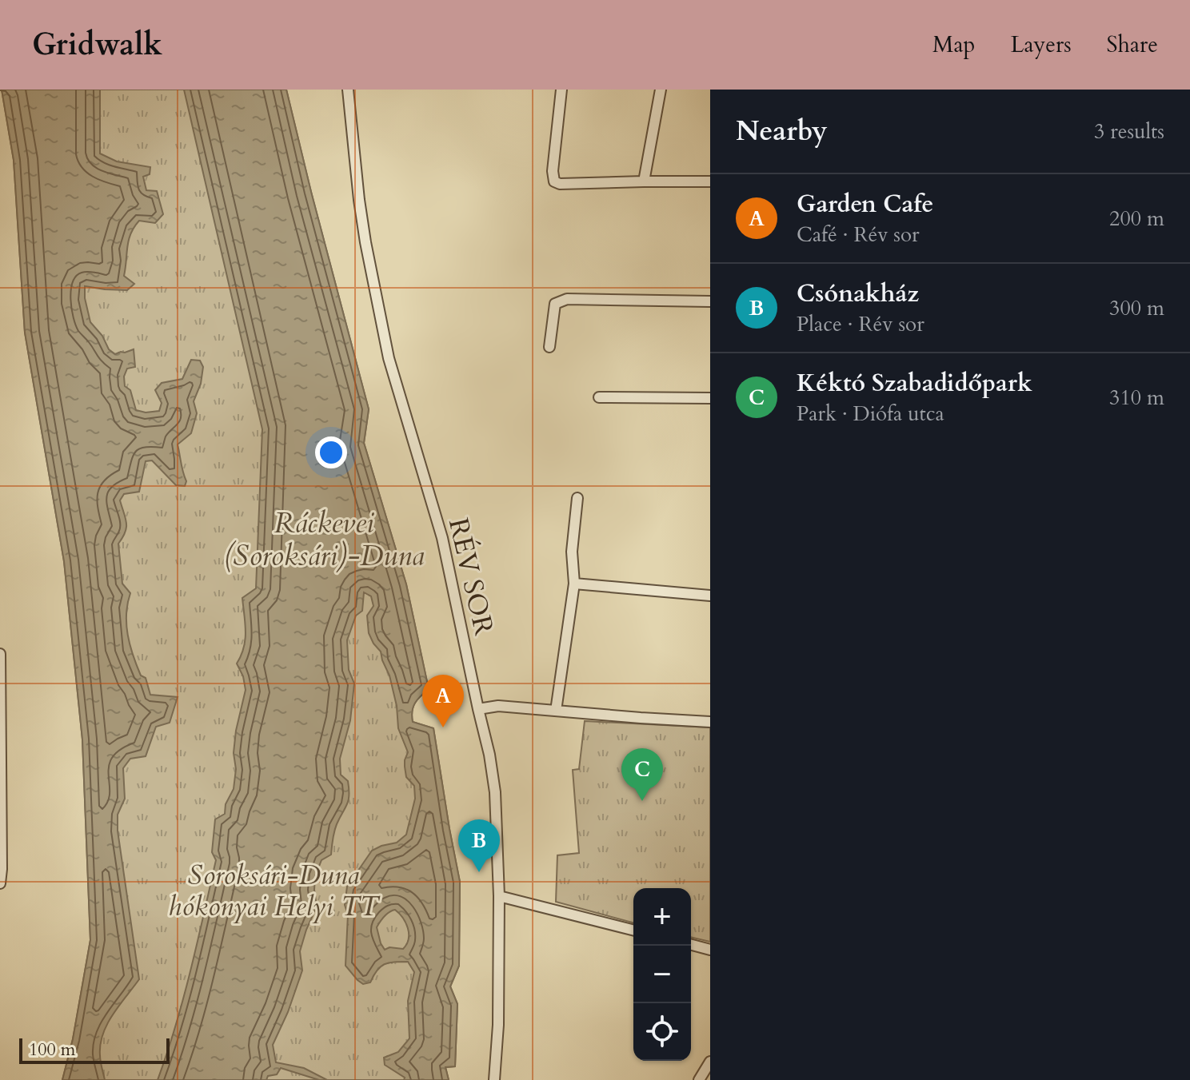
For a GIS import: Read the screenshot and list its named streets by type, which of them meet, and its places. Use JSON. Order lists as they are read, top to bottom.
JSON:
{
  "streets": {
    "street": ["RÉV SOR"]
  },
  "water": ["Ráckevei (Soroksári)-Duna"],
  "parks": ["Soroksári-Duna hókonyai Helyi TT"],
  "scale_bar": "100 m",
  "page": {
    "header": "Gridwalk",
    "nav": ["Map", "Layers", "Share"],
    "heading": ["Nearby", "3 results"],
    "list": [
      {
        "mark": "A",
        "name": "Garden Cafe",
        "note": "Café · Rév sor",
        "value": "200 m"
      },
      {
        "mark": "B",
        "name": "Csónakház",
        "note": "Place · Rév sor",
        "value": "300 m"
      },
      {
        "mark": "C",
        "name": "Kéktó Szabadidőpark",
        "note": "Park · Diófa utca",
        "value": "310 m"
      }
    ],
    "pins": ["A", "C", "B"],
    "map_buttons": ["+", "−"],
    "scale": "100 m"
  }
}
